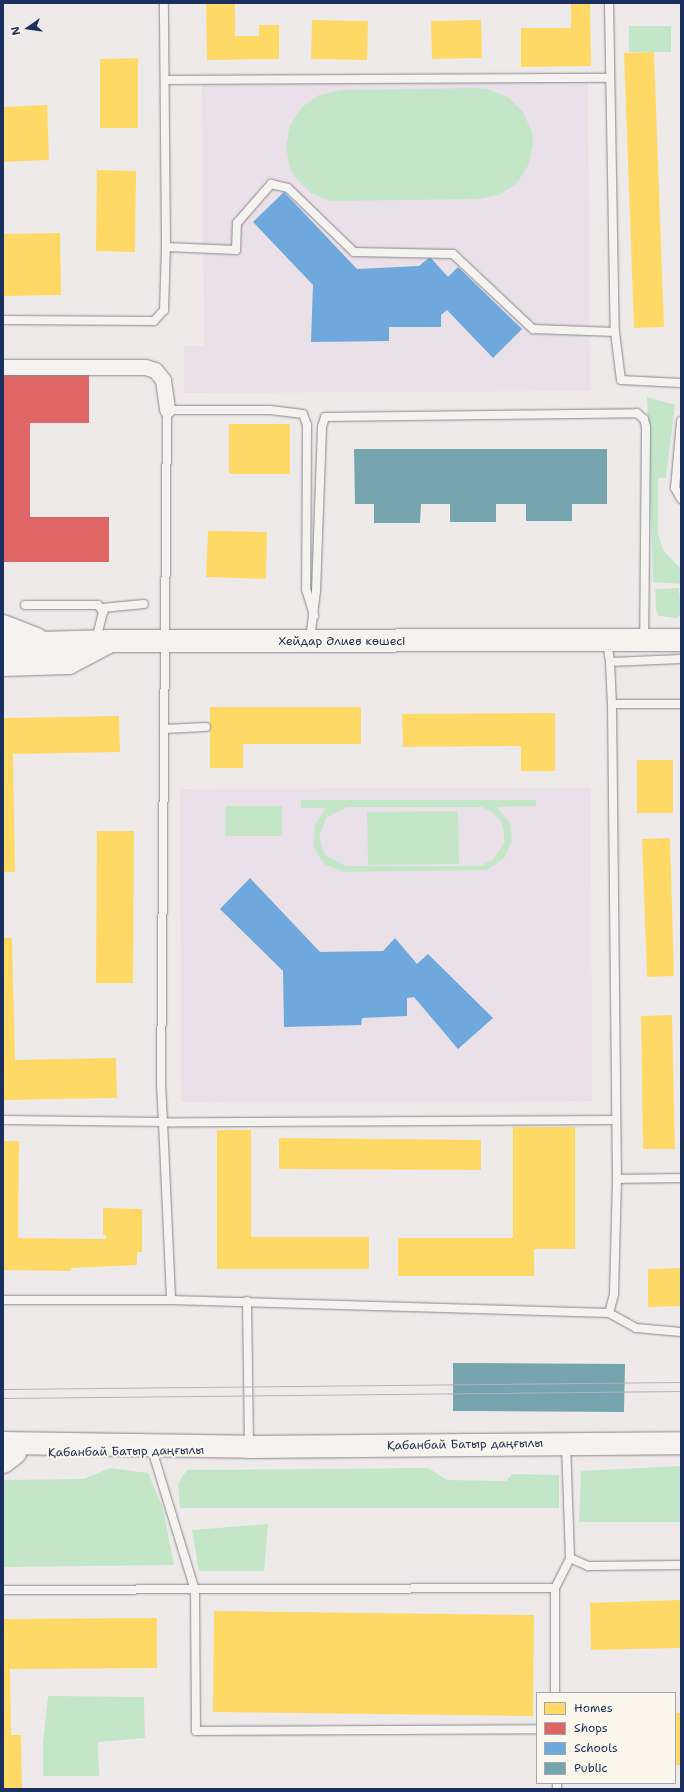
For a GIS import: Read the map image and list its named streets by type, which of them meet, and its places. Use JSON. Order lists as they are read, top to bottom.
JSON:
{
  "streets": {
    "main road": ["Хейдар Әлиев көшесі", "Қабанбай Батыр даңғылы"]
  },
  "legend": [
    "Homes",
    "Shops",
    "Schools",
    "Public"
  ],
  "north": "left"
}
